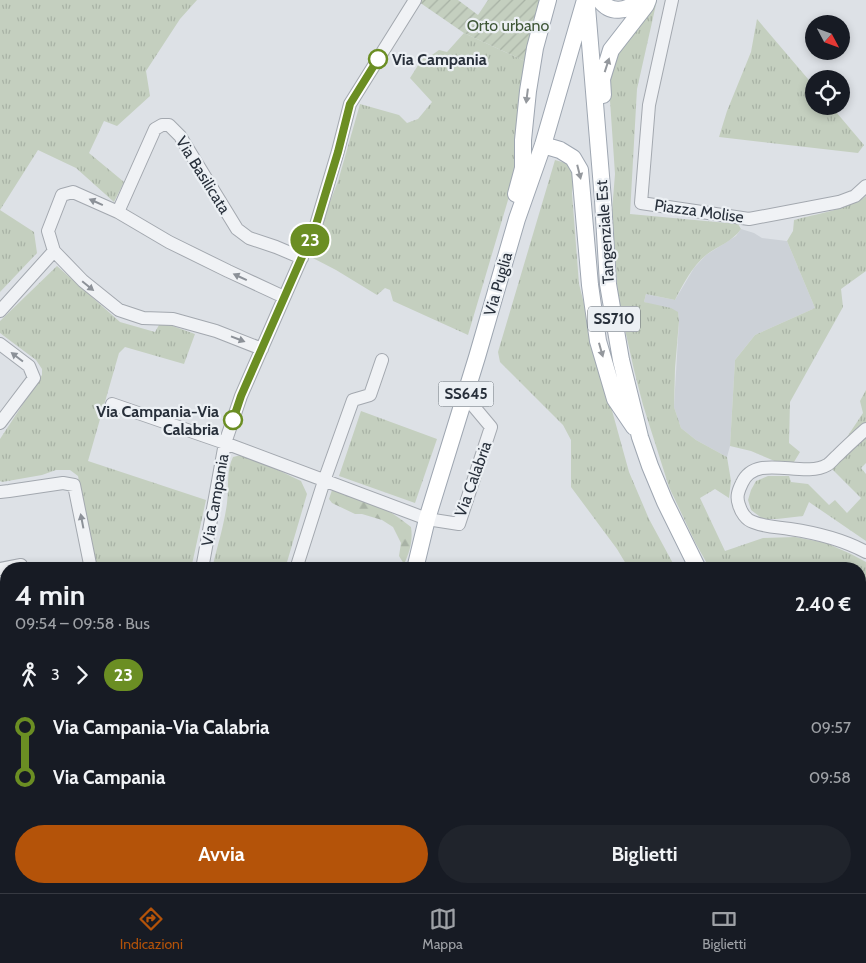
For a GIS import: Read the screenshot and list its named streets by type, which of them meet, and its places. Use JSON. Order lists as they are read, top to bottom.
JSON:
{
  "streets": {
    "main road": [
      "Tangenziale Est",
      "Via Puglia",
      "SS710",
      "SS645"
    ],
    "street": [
      "Via Basilicata",
      "Piazza Molise",
      "Via Calabria",
      "Via Campania"
    ]
  },
  "crossings": [
    ["Via Basilicata", "Via Campania"],
    ["Tangenziale Est", "Via Puglia"],
    ["Via Puglia", "Via Calabria"],
    ["Via Calabria", "Via Campania"]
  ],
  "parks": ["Orto urbano"],
  "places": ["Via Campania", "Via Campania-Via Calabria"],
  "lines": ["bus line 23"],
  "north": "bottom right",
  "page": {
    "on_map": "23",
    "heading": ["4 min", "09:54 – 09:58 · Bus", "2.40 €"],
    "legs": ["3", "23"],
    "list": [
      {
        "name": "Via Campania-Via Calabria",
        "value": "09:57"
      },
      {
        "name": "Via Campania",
        "value": "09:58"
      }
    ],
    "buttons": ["Avvia", "Biglietti"],
    "tabs": ["Indicazioni", "Mappa", "Biglietti"]
  }
}
